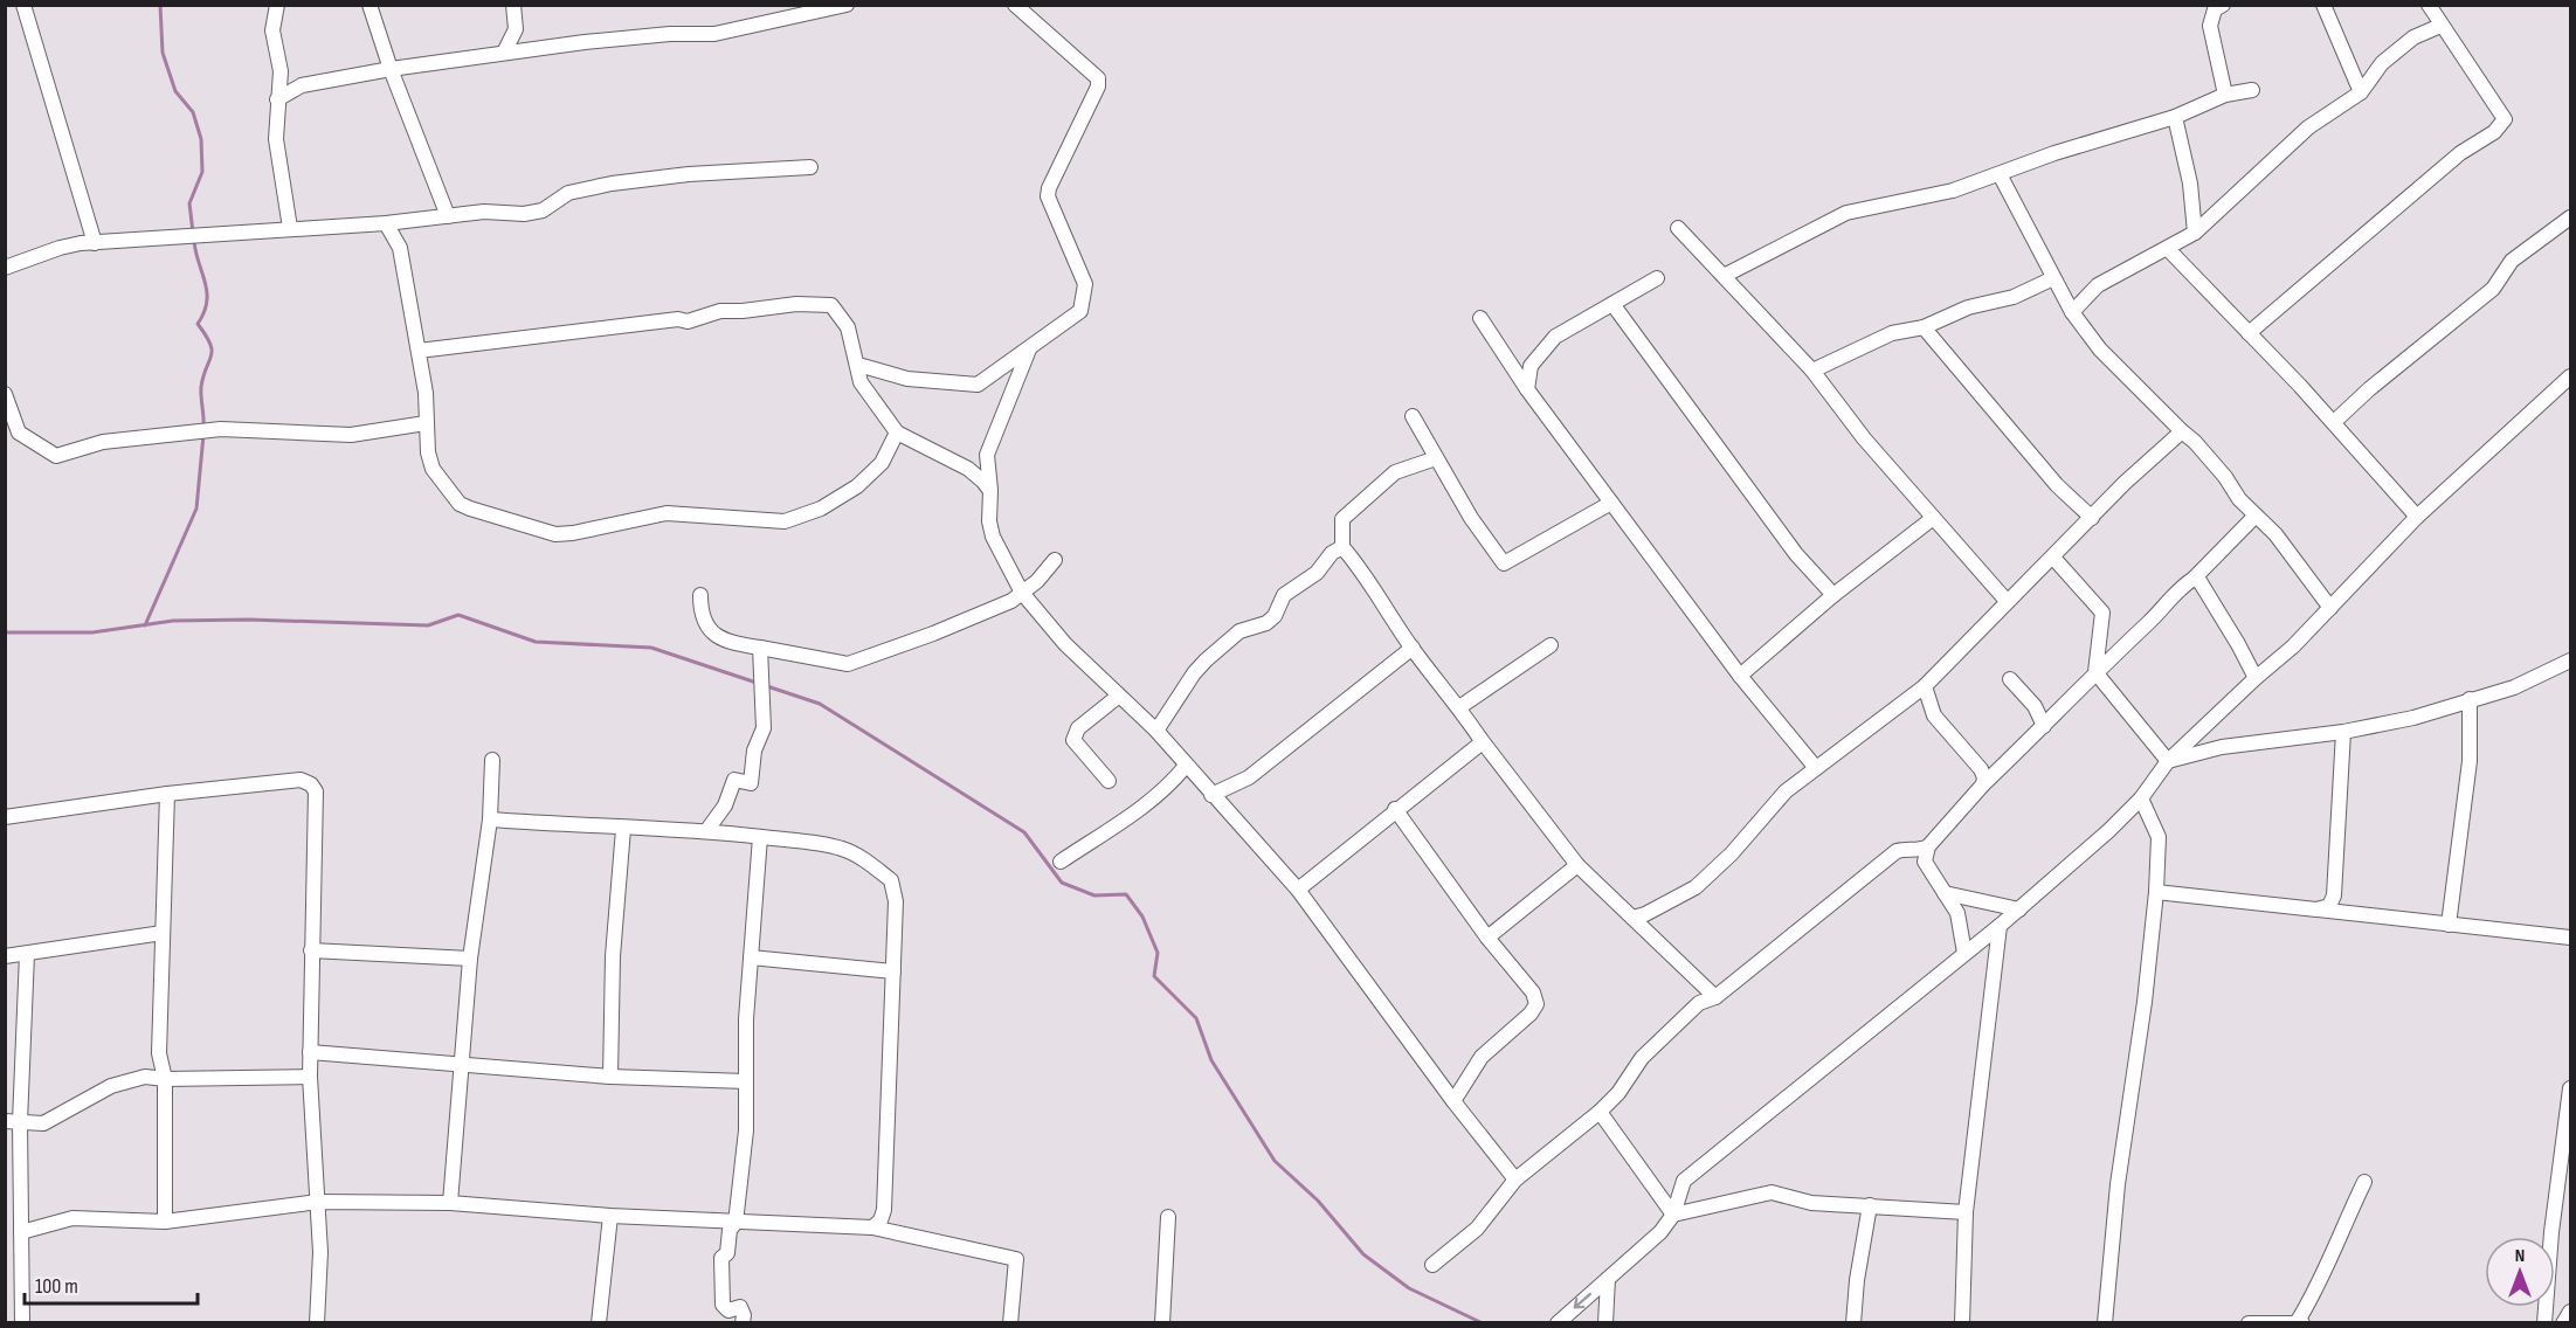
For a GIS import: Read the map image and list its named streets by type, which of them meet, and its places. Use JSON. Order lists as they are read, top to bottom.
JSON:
{
  "scale_bar": "100 m",
  "north": "top"
}
